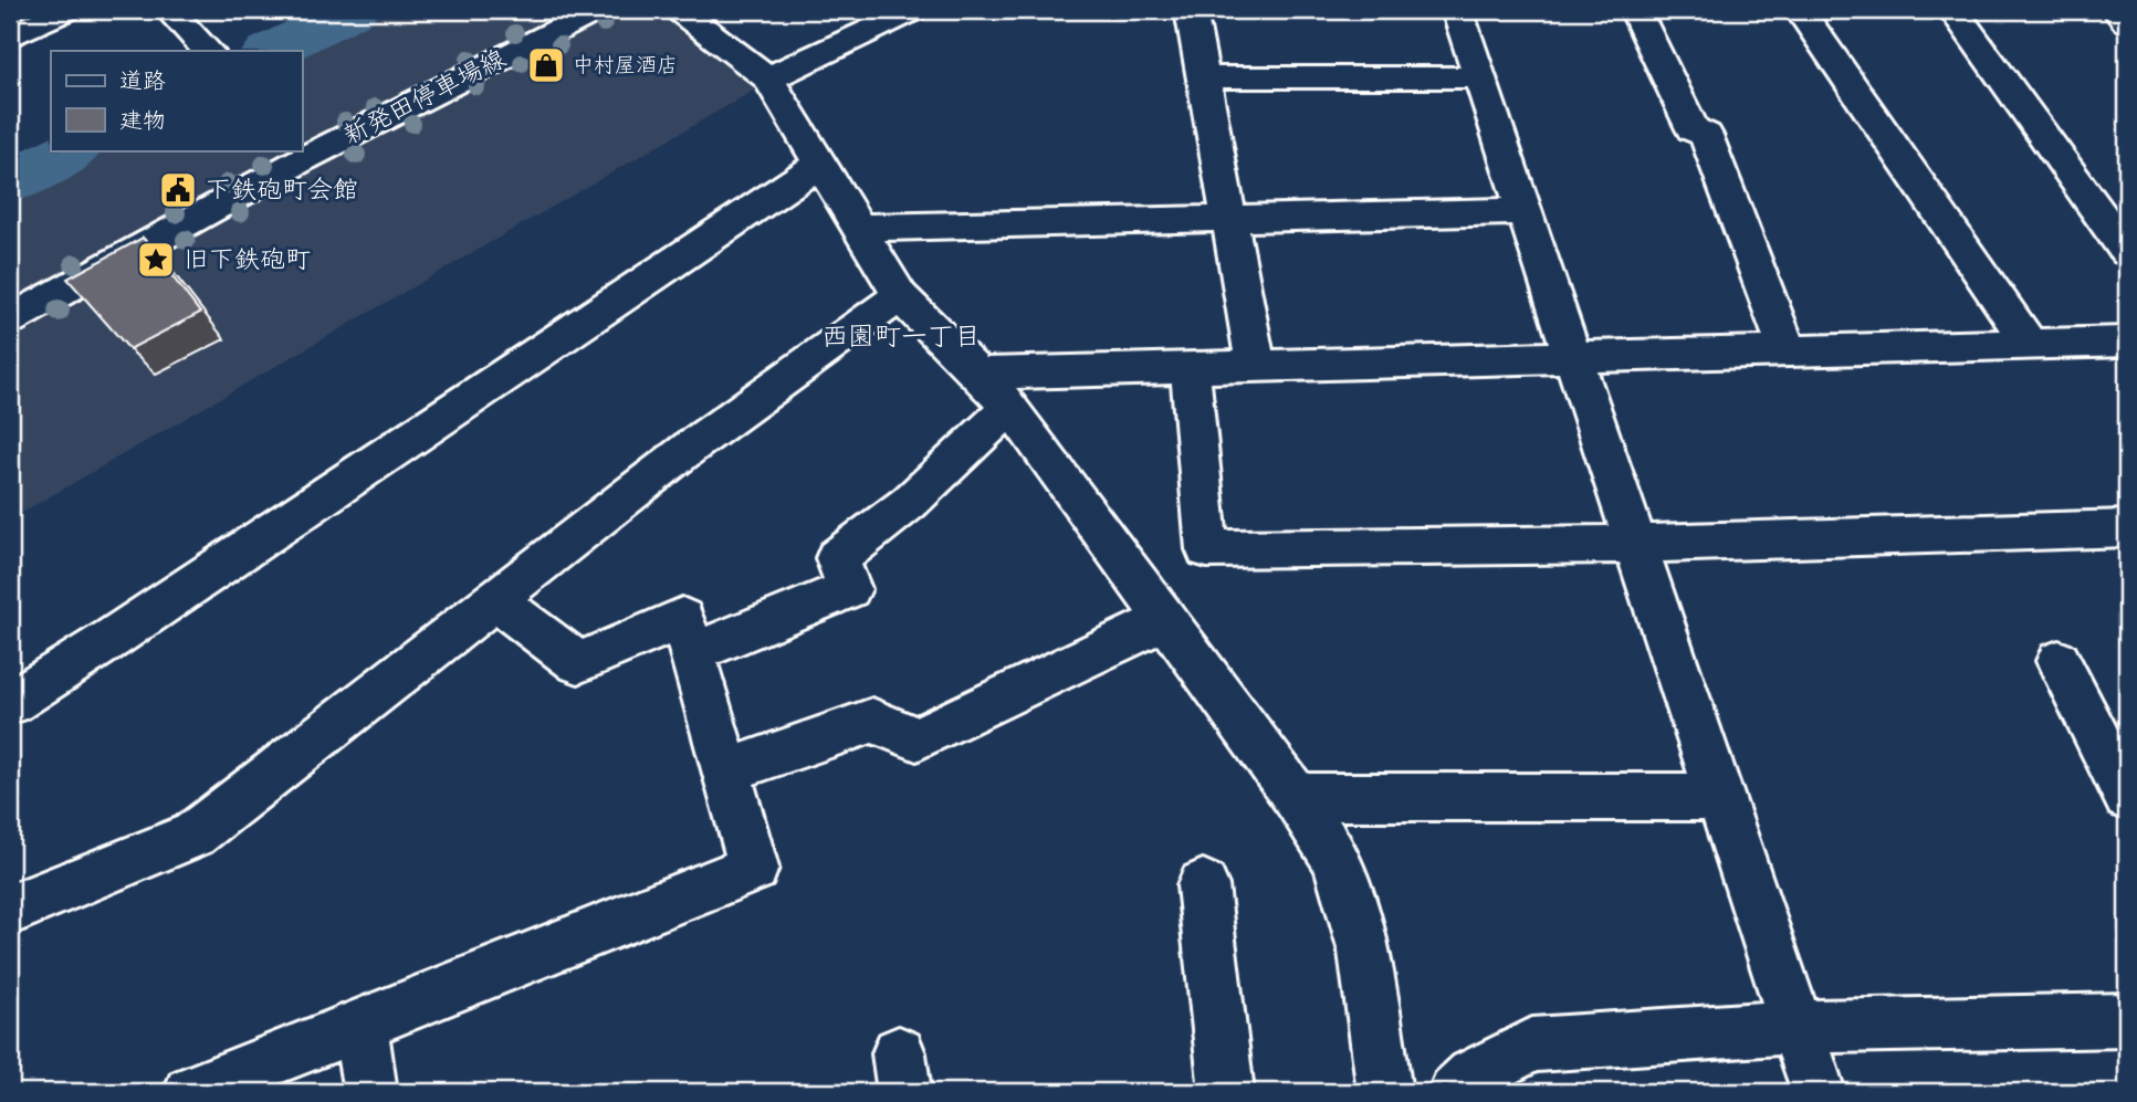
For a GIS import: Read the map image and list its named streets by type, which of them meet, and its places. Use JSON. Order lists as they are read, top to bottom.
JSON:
{
  "streets": {
    "street": ["新発田停車場線"]
  },
  "districts": ["西園町一丁目"],
  "places": {
    "shop": ["中村屋酒店"],
    "public building": ["下鉄砲町会館"],
    "place": ["旧下鉄砲町"]
  },
  "legend": ["道路", "建物"]
}
